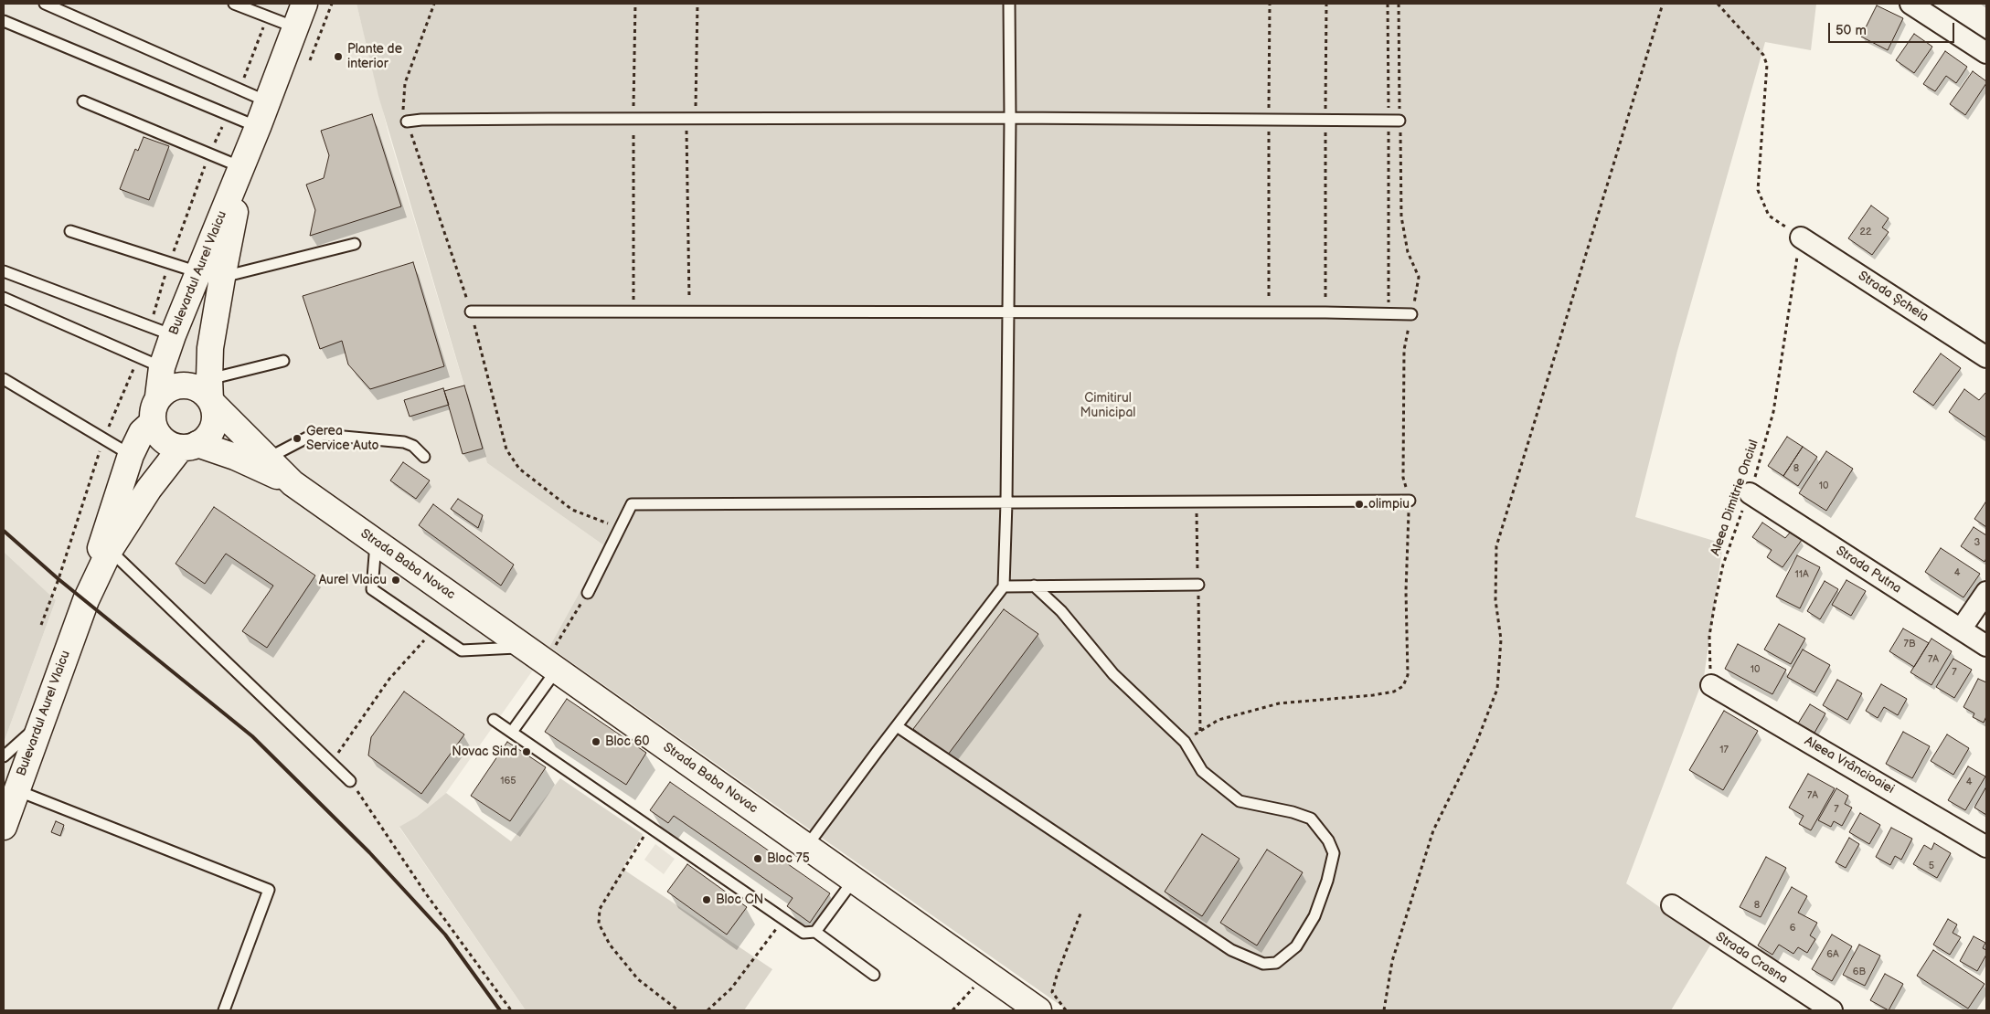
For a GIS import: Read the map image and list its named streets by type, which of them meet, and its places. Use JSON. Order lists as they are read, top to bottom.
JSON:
{
  "streets": {
    "main road": ["Bulevardul Aurel Vlaicu", "Strada Baba Novac"],
    "street": [
      "Strada Șcheia",
      "Strada Putna",
      "Aleea Vrâncioaiei",
      "Strada Crasna"
    ],
    "path": ["Aleea Dimitrie Onciul"]
  },
  "crossings": [
    ["Bulevardul Aurel Vlaicu", "Strada Baba Novac"],
    ["Strada Șcheia", "Aleea Dimitrie Onciul"],
    ["Aleea Dimitrie Onciul", "Strada Putna"],
    ["Aleea Dimitrie Onciul", "Aleea Vrâncioaiei"]
  ],
  "parks": ["Cimitirul Municipal"],
  "places": [
    "Plante de interior",
    "Gerea Service Auto",
    "olimpiu",
    "Aurel Vlaicu",
    "Bloc 60",
    "Novac Sind",
    "Bloc 75",
    "Bloc CN"
  ],
  "house_numbers": [
    "22",
    "8",
    "10",
    "3",
    "4",
    "11A",
    "7B",
    "7A",
    "10",
    "7",
    "17",
    "165",
    "4",
    "7A",
    "7",
    "5",
    "8",
    "6",
    "6A",
    "6B"
  ],
  "scale_bar": "50 m"
}
